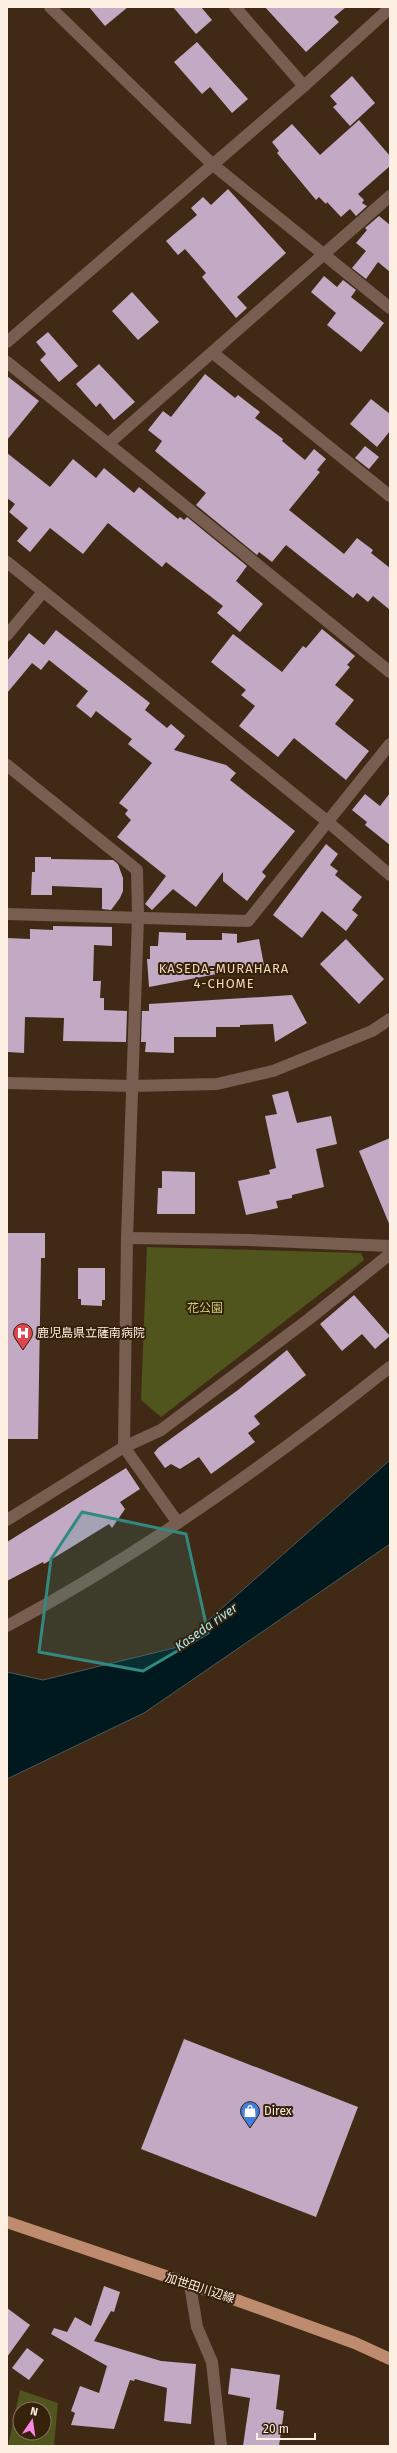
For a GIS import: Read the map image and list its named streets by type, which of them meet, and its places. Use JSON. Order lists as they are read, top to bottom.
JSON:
{
  "streets": {
    "main road": ["加世田川辺線"]
  },
  "districts": ["KASEDA-MURAHARA 4-CHOME"],
  "water": ["Kaseda river"],
  "parks": ["花公園"],
  "places": {
    "hospital": ["鹿児島県立薩南病院"],
    "shop": ["Direx"]
  },
  "scale_bar": "20 m",
  "north": "top"
}
